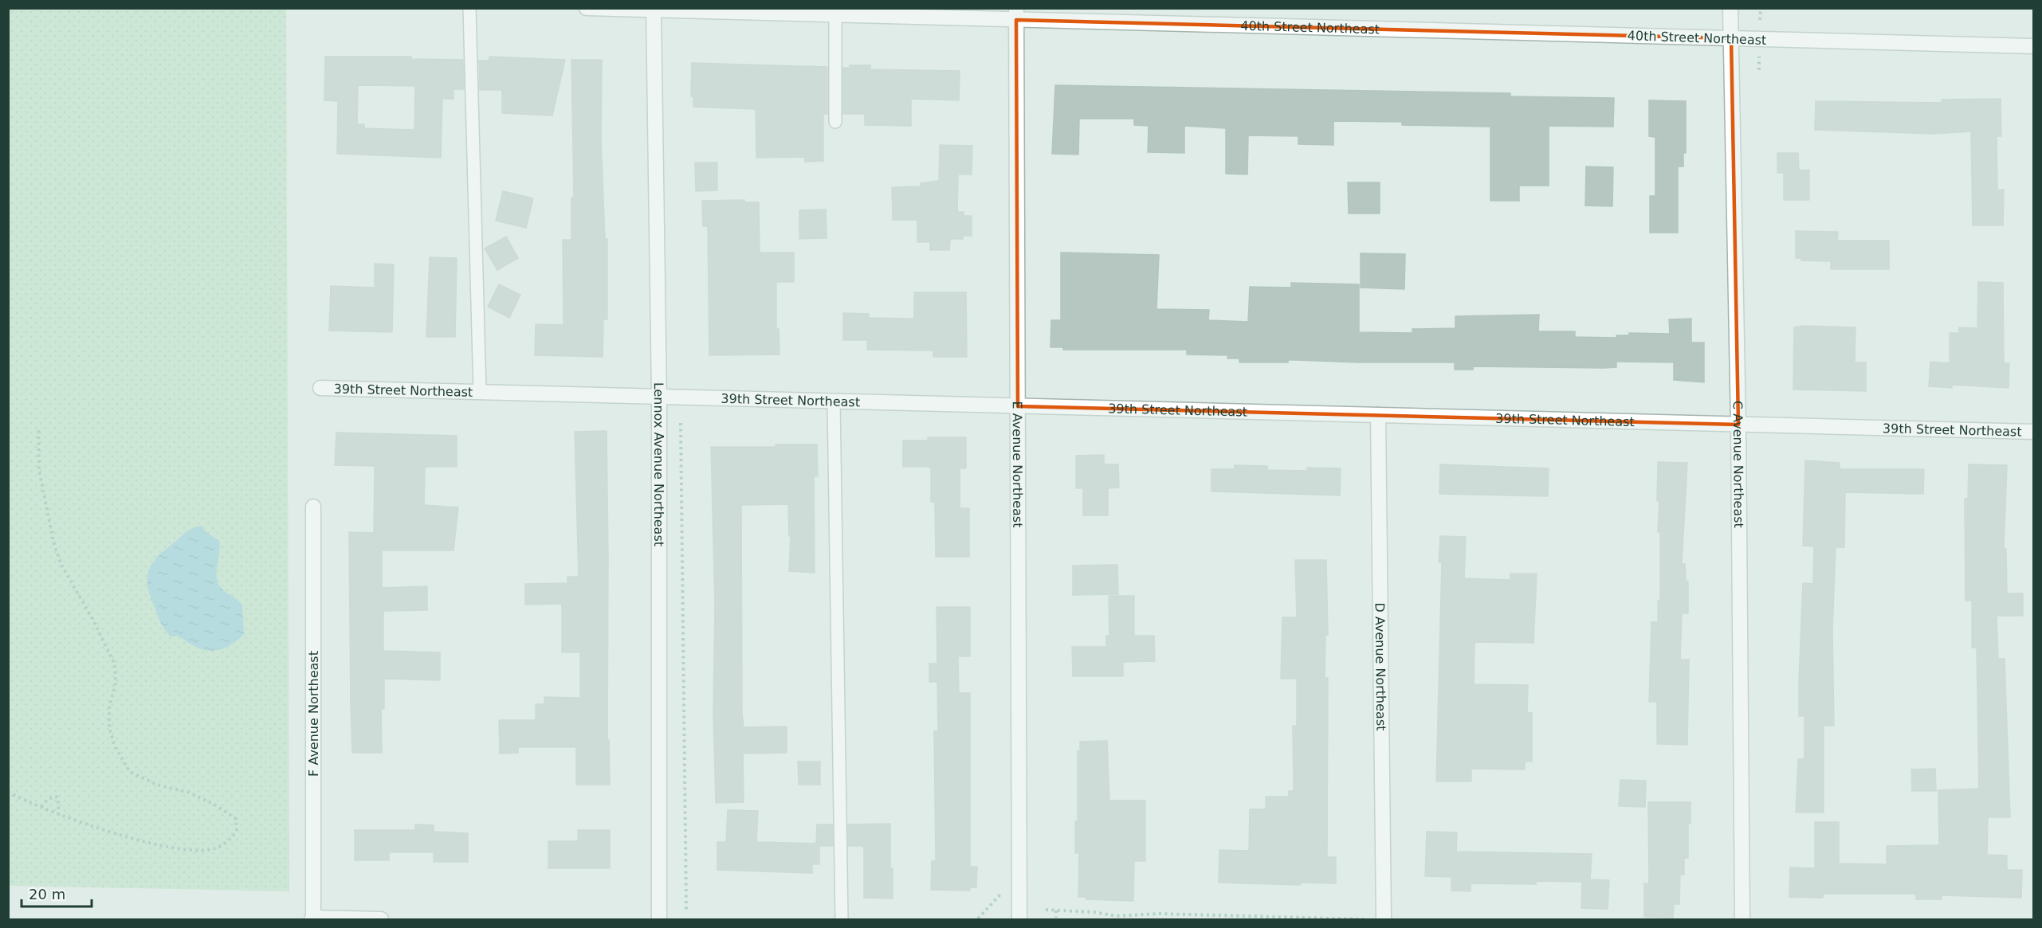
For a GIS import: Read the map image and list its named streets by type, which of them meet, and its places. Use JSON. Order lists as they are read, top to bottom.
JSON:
{
  "streets": {
    "street": [
      "40th Street Northeast",
      "39th Street Northeast",
      "Lennox Avenue Northeast",
      "C Avenue Northeast",
      "E Avenue Northeast",
      "D Avenue Northeast",
      "F Avenue Northeast"
    ]
  },
  "crossings": [
    ["40th Street Northeast", "Lennox Avenue Northeast"],
    ["40th Street Northeast", "C Avenue Northeast"],
    ["40th Street Northeast", "E Avenue Northeast"],
    ["39th Street Northeast", "Lennox Avenue Northeast"],
    ["39th Street Northeast", "C Avenue Northeast"],
    ["39th Street Northeast", "E Avenue Northeast"],
    ["39th Street Northeast", "D Avenue Northeast"]
  ],
  "scale_bar": "20 m"
}
